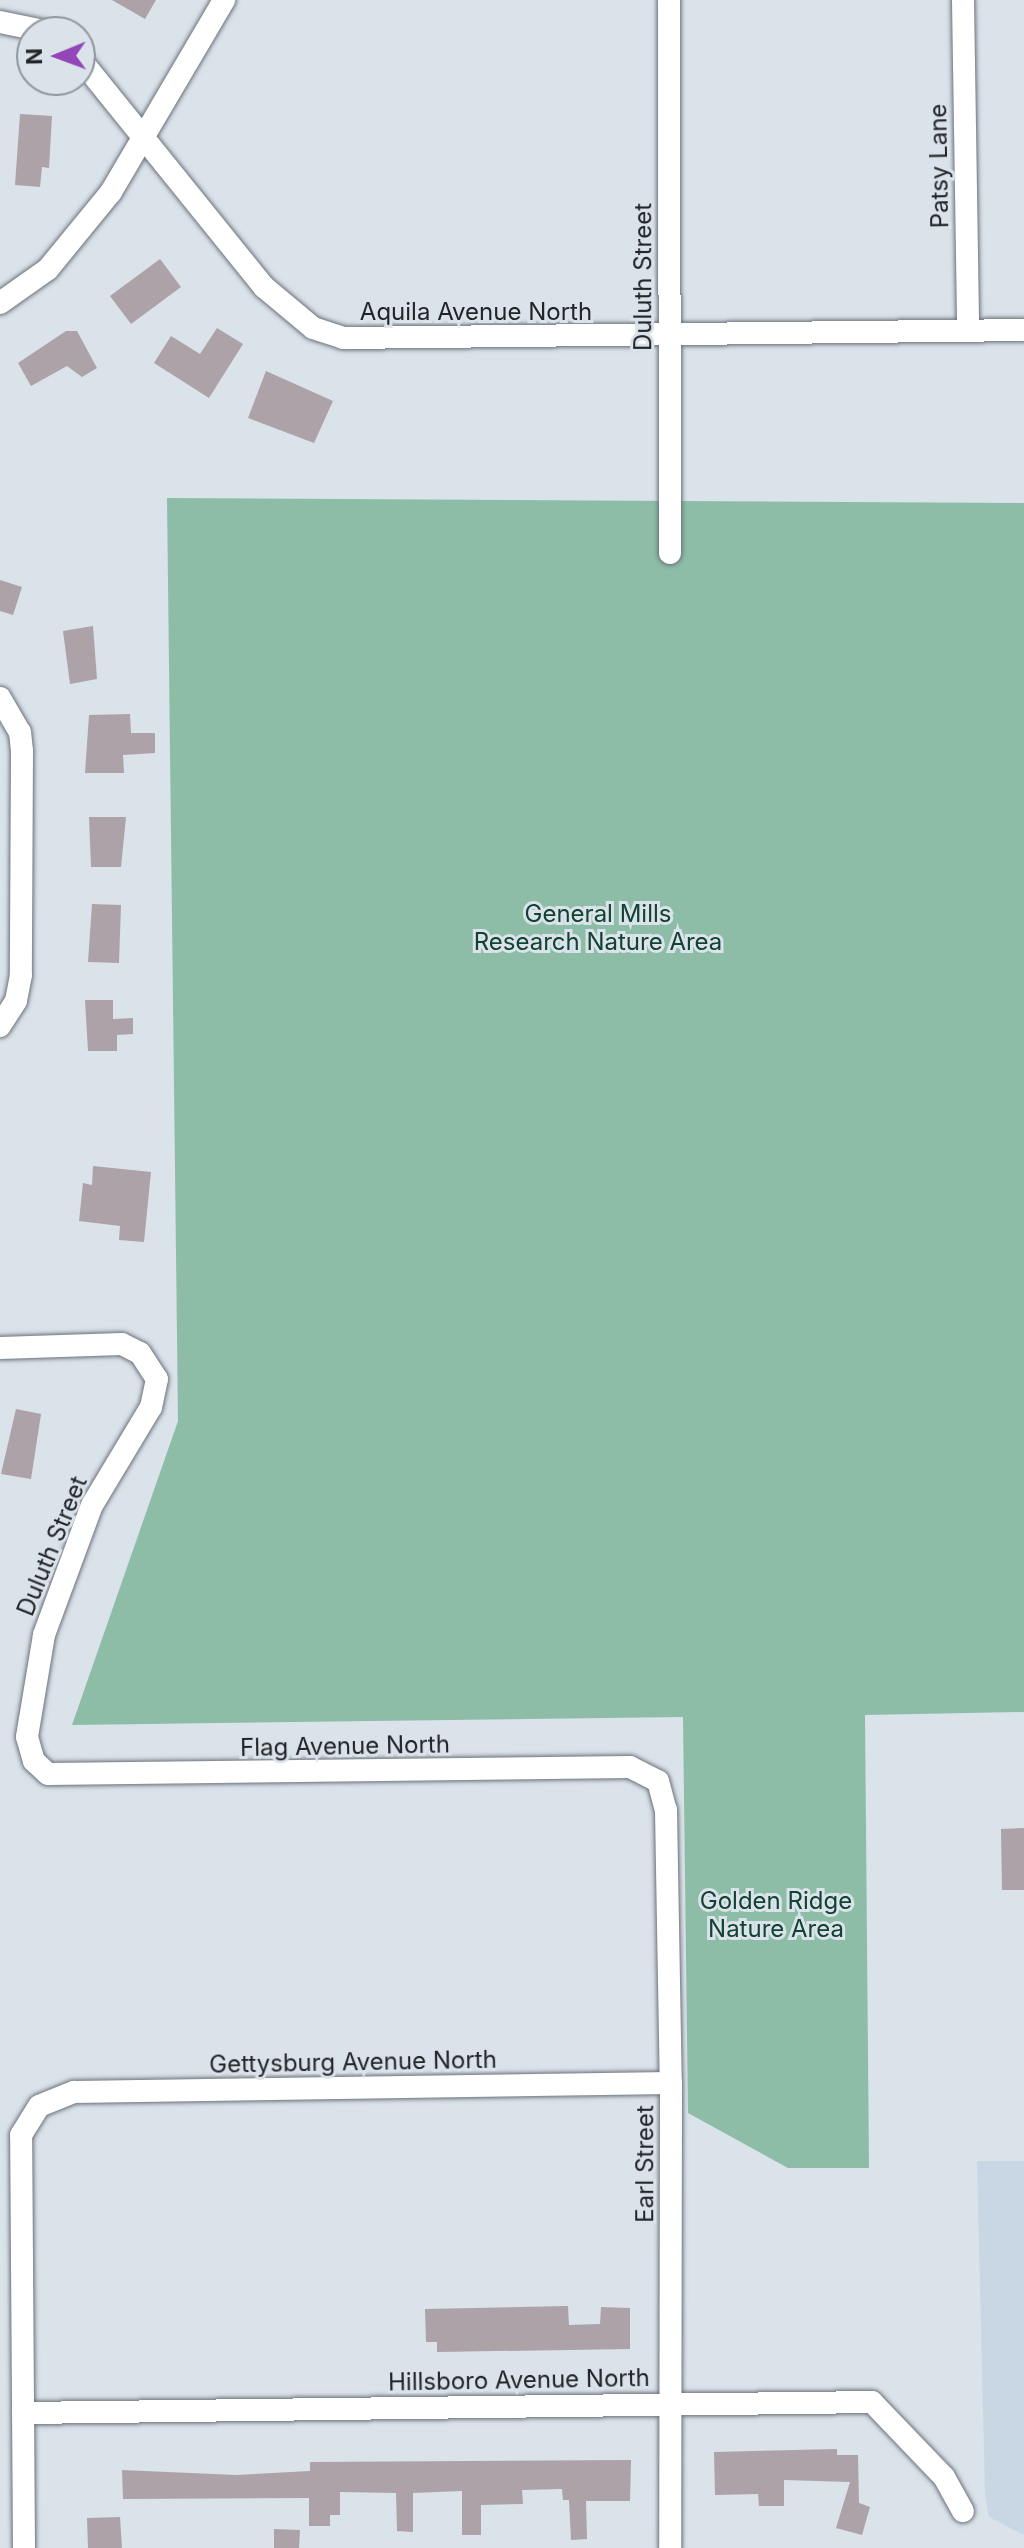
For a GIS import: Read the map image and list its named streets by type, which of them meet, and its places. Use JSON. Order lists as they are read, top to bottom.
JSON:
{
  "streets": {
    "street": [
      "Patsy Lane",
      "Duluth Street",
      "Aquila Avenue North",
      "Flag Avenue North",
      "Gettysburg Avenue North",
      "Earl Street",
      "Hillsboro Avenue North"
    ]
  },
  "crossings": [
    ["Patsy Lane", "Aquila Avenue North"],
    ["Duluth Street", "Aquila Avenue North"],
    ["Duluth Street", "Flag Avenue North"],
    ["Flag Avenue North", "Earl Street"],
    ["Gettysburg Avenue North", "Earl Street"],
    ["Gettysburg Avenue North", "Hillsboro Avenue North"],
    ["Earl Street", "Hillsboro Avenue North"]
  ],
  "parks": ["General Mills Research Nature Area", "Golden Ridge Nature Area"],
  "north": "left"
}
